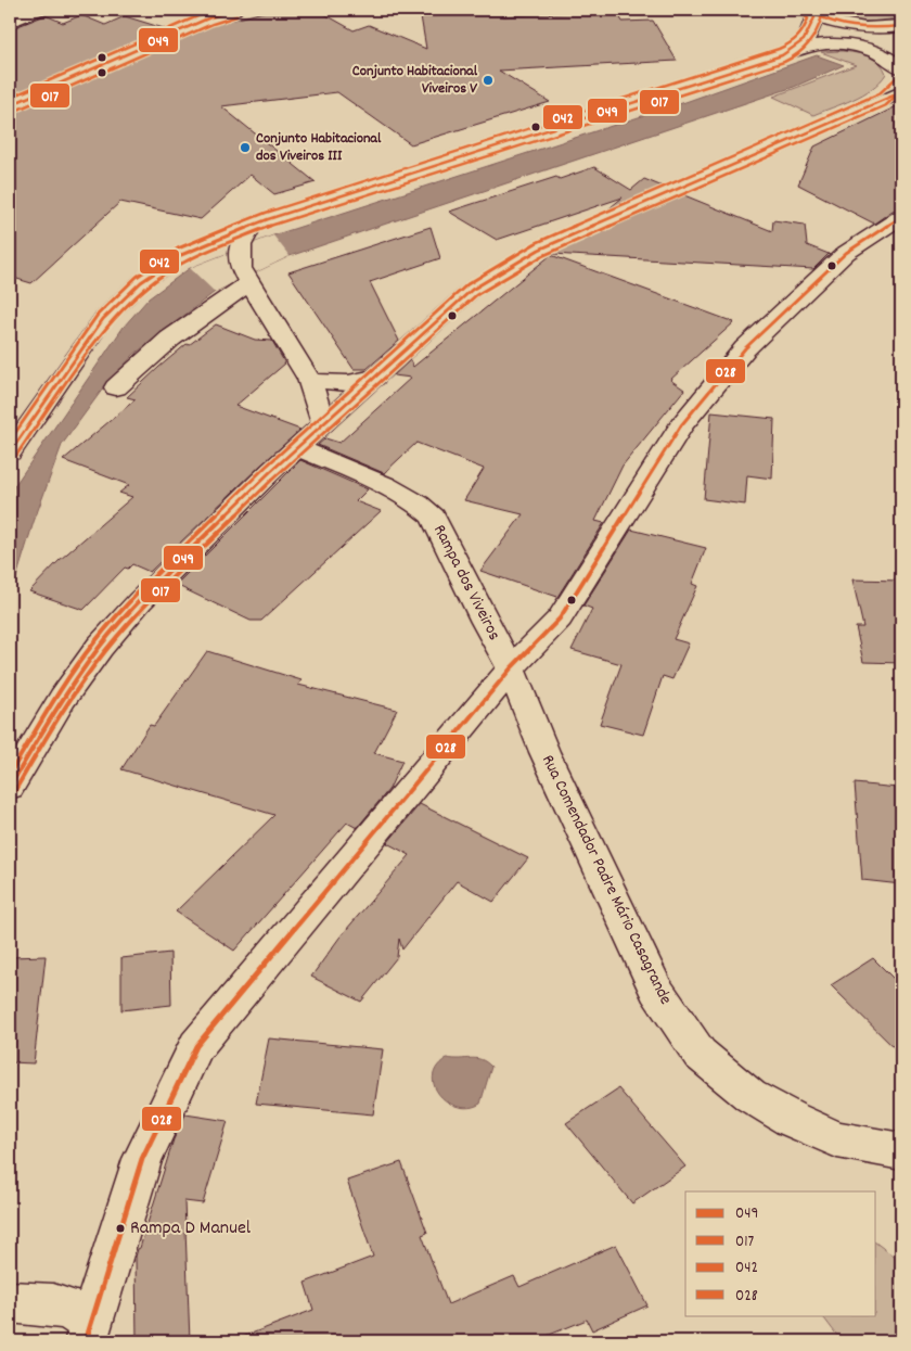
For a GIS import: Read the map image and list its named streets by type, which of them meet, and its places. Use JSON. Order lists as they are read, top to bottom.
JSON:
{
  "streets": {
    "street": ["Rampa dos Viveiros", "Rua Comendador Padre Mário Casagrande"]
  },
  "crossings": [
    ["Rampa dos Viveiros", "Rua Comendador Padre Mário Casagrande"]
  ],
  "places": ["Conjunto Habitacional Viveiros V", "Conjunto Habitacional dos Viveiros III", "Rampa D Manuel"],
  "lines": [
    "transit line 049",
    "transit line 017",
    "transit line 042",
    "transit line 028"
  ],
  "legend": [
    "049",
    "017",
    "042",
    "028"
  ]
}
